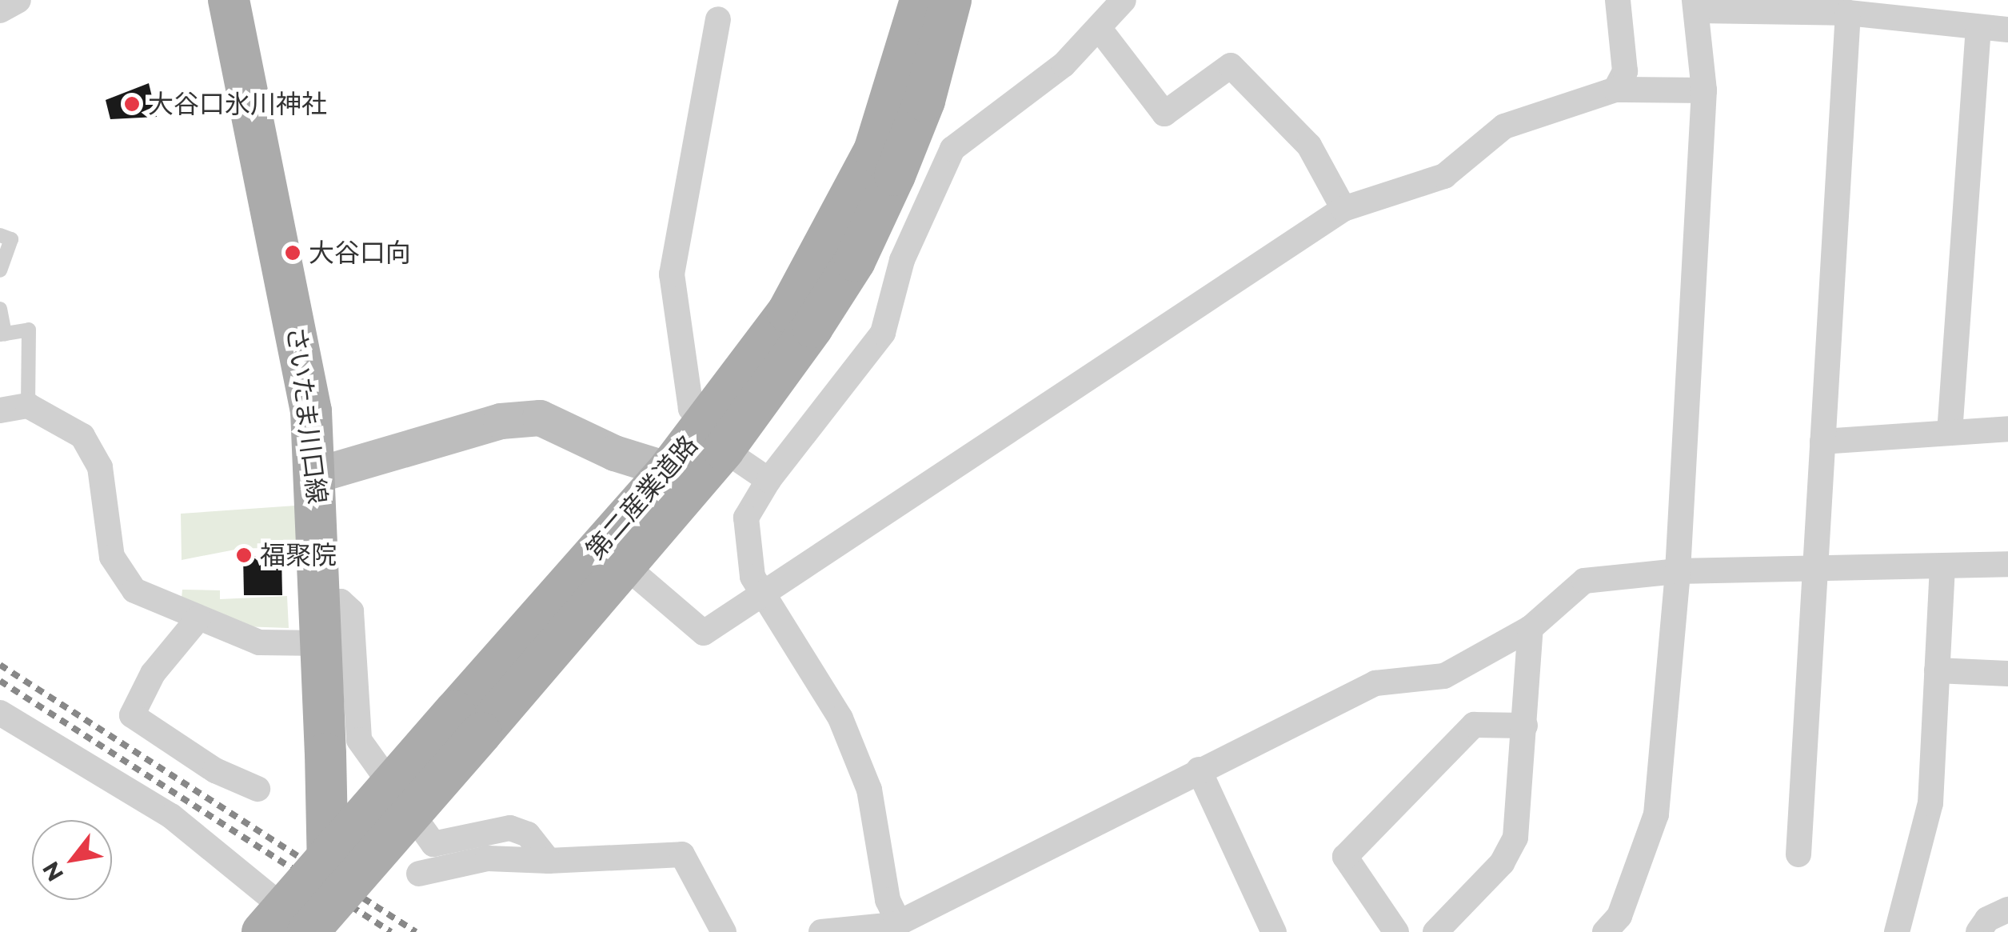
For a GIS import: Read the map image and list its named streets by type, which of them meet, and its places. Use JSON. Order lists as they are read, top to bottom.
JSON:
{
  "streets": {
    "main road": ["さいたま川口線", "第二産業道路"]
  },
  "crossings": [
    ["さいたま川口線", "第二産業道路"]
  ],
  "places": ["大谷口氷川神社", "大谷口向", "福聚院"],
  "north": "bottom left"
}
